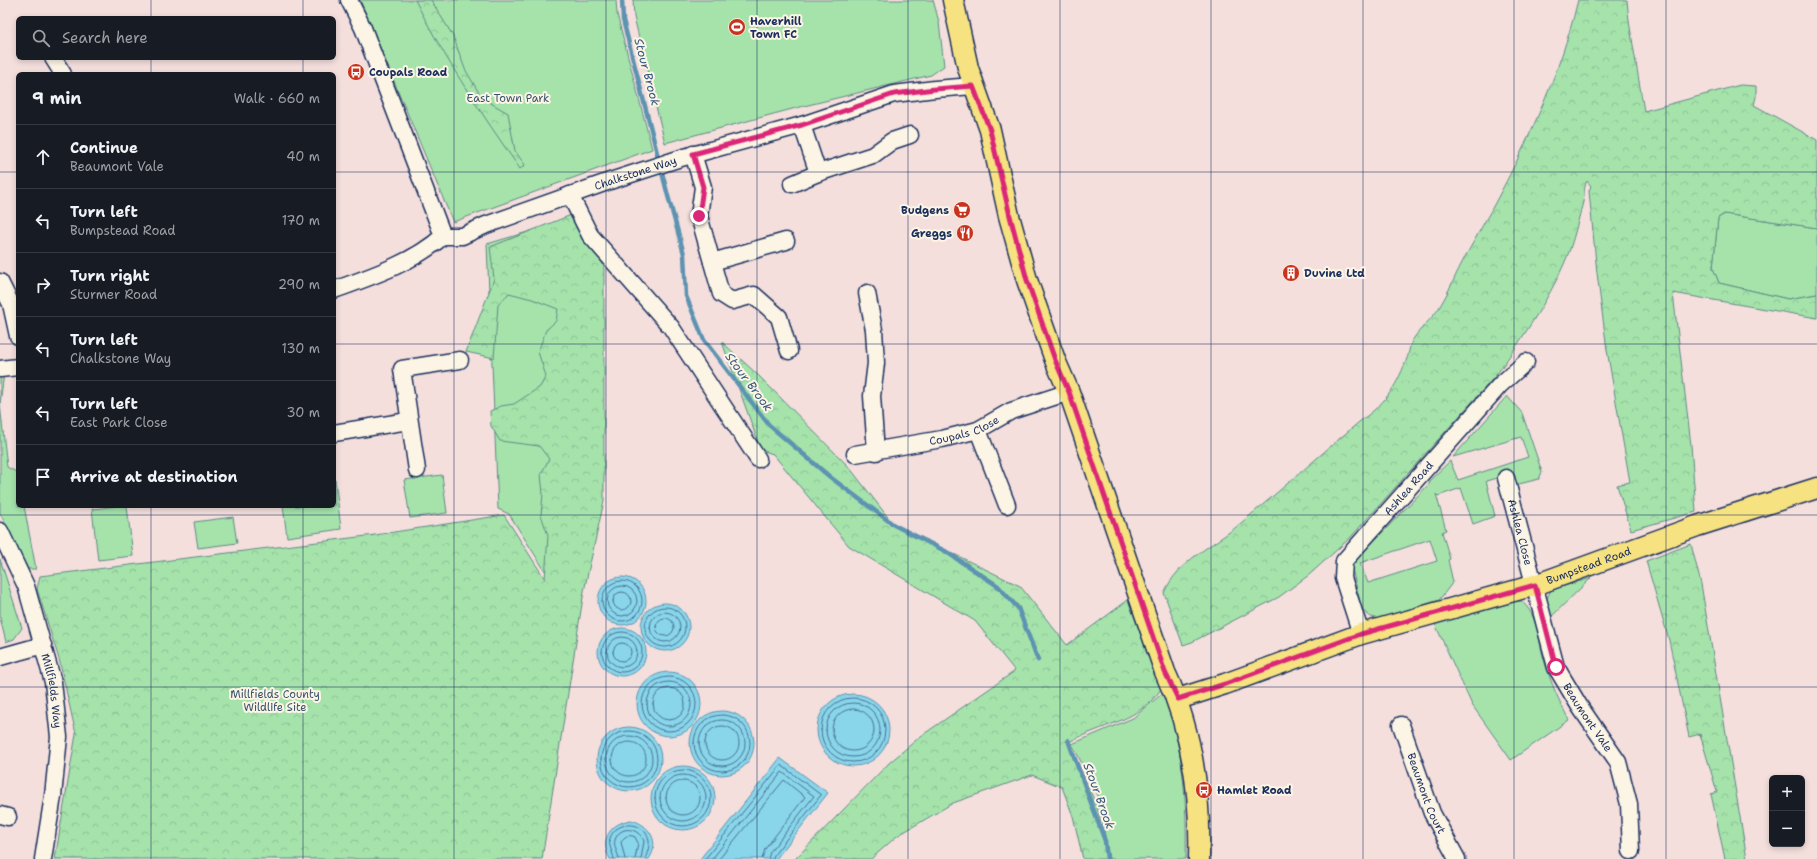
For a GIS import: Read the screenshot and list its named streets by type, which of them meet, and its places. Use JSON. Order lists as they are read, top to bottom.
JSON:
{
  "streets": {
    "main road": ["Bumpstead Road"],
    "street": [
      "Chalkstone Way",
      "Coupals Close",
      "Ashlea Road",
      "Ashlea Close",
      "Millfields Way",
      "Beaumont Vale",
      "Beaumont Court"
    ]
  },
  "crossings": [
    ["Ashlea Road", "Bumpstead Road"],
    ["Ashlea Close", "Bumpstead Road"],
    ["Ashlea Close", "Beaumont Vale"],
    ["Bumpstead Road", "Beaumont Vale"]
  ],
  "water": ["Stour Brook"],
  "parks": ["East Town Park", "Millfields County Wildlife Site"],
  "places": {
    "sports": ["Haverhill Town FC"],
    "bus stop": ["Coupals Road", "Hamlet Road"],
    "supermarket": ["Budgens"],
    "restaurant": ["Greggs"],
    "building": ["Duvine Ltd"]
  },
  "page": {
    "search": "Search here",
    "heading": ["9 min", "Walk · 660 m"],
    "list": [
      ["Continue", "Beaumont Vale", "40 m"],
      ["Turn left", "Bumpstead Road", "170 m"],
      ["Turn right", "Sturmer Road", "290 m"],
      ["Turn left", "Chalkstone Way", "130 m"],
      ["Turn left", "East Park Close", "30 m"],
      "Arrive at destination"
    ],
    "map_buttons": ["+", "−"]
  }
}
